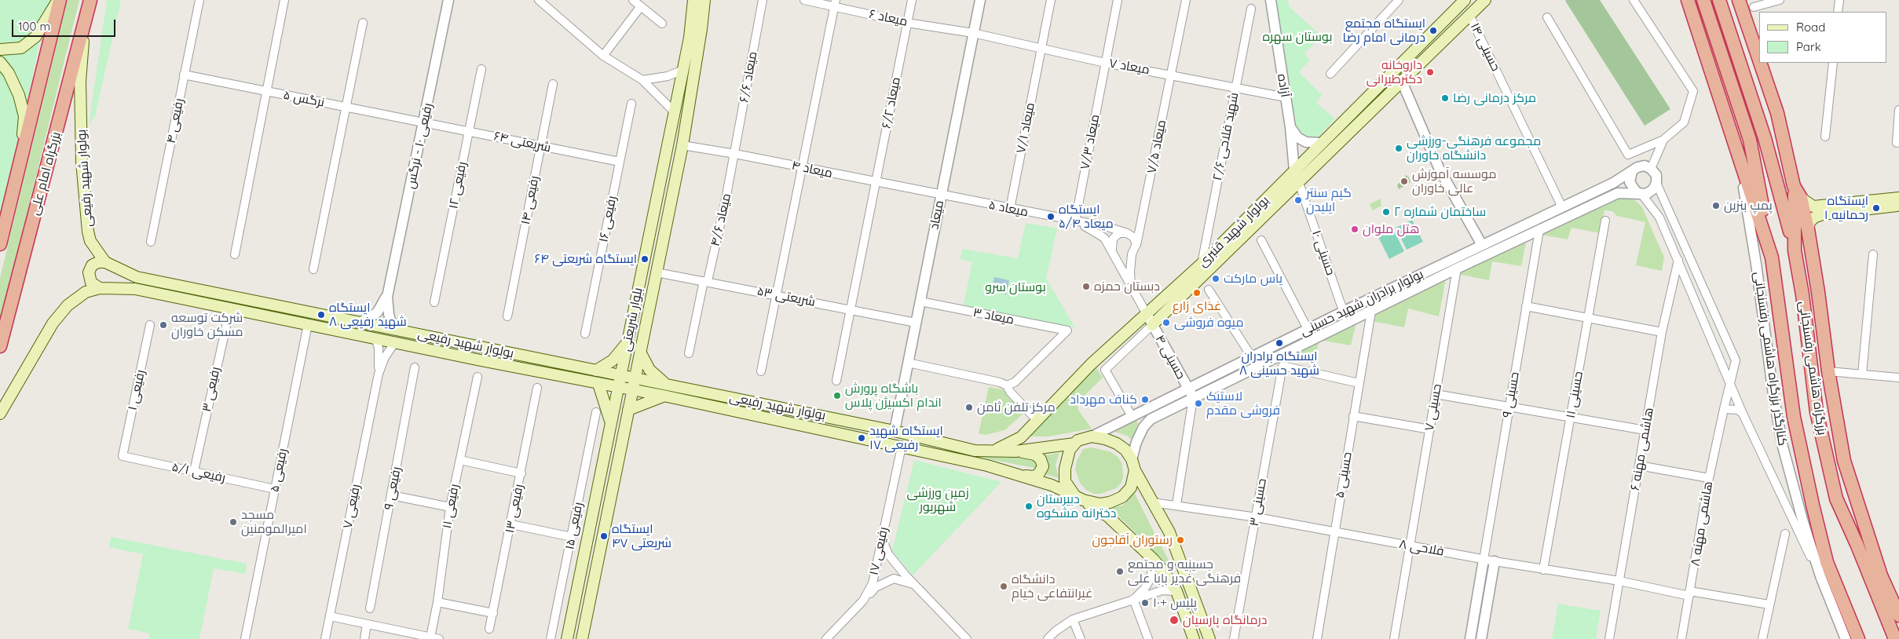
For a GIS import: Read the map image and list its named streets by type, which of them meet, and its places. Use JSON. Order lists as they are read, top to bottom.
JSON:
{
  "streets": {
    "highway": ["بزرگراه امام علی", "بزرگراه هاشمی رفسنجانی"],
    "main road": ["بولوار شهید رفیعی", "بولوار شهید قنبری", "بلوار شریعتی"],
    "street": [
      "میعاد ۶",
      "حسینی ۱۴",
      "میعاد ۷",
      "میعاد ۶/۶",
      "آزاده",
      "نرگس ۵",
      "میعاد ۶/۲",
      "رفیعی ۴",
      "میعاد ۷/۱",
      "شهید فلاحی ۲/۶",
      "شریعتی ۶۴",
      "میعاد ۷/۳",
      "رفیعی ۱۰ - نرگس",
      "میعاد ۷/۵",
      "میعاد ۴",
      "رفیعی ۱۲",
      "رفیعی ۱۴",
      "میعاد ۵",
      "میعاد",
      "رفیعی ۱۶",
      "میعاد ۴/۶",
      "حسینی ۱۰",
      "شریعتی ۵۳",
      "بولوار برادران شهید حسینی",
      "میعاد ۳",
      "حسینی ۴",
      "کنارگذر بزرگراه هاشمی رفسنجانی",
      "رفیعی ۳",
      "رفیعی ۱",
      "حسینی ۹",
      "حسینی ۱۱",
      "حسینی ۷",
      "هاشمی مهنه ۶",
      "رفیعی ۵",
      "رفیعی ۵/۱",
      "حسینی ۵",
      "رفیعی ۹",
      "حسینی ۳",
      "رفیعی ۷",
      "رفیعی ۱۱",
      "رفیعی ۱۳",
      "هاشمی مهنه ۸",
      "رفیعی ۱۵",
      "فلاحی ۸",
      "رفیعی ۱۷"
    ]
  },
  "crossings": [
    ["میعاد ۶", "میعاد ۷"],
    ["میعاد ۶", "میعاد ۶/۲"],
    ["میعاد ۶", "میعاد"],
    ["حسینی ۱۴", "بولوار شهید قنبری"],
    ["حسینی ۱۴", "بولوار برادران شهید حسینی"],
    ["میعاد ۷", "آزاده"],
    ["میعاد ۷", "میعاد ۷/۱"],
    ["میعاد ۷", "شهید فلاحی ۲/۶"],
    ["میعاد ۷", "میعاد ۷/۳"],
    ["میعاد ۷", "میعاد ۷/۵"],
    ["میعاد ۷", "میعاد"],
    ["میعاد ۶/۶", "میعاد ۴"],
    ["میعاد ۶/۶", "میعاد ۴/۶"],
    ["آزاده", "بولوار شهید قنبری"],
    ["نرگس ۵", "رفیعی ۴"],
    ["نرگس ۵", "شریعتی ۶۴"],
    ["نرگس ۵", "رفیعی ۱۰ - نرگس"],
    ["میعاد ۶/۲", "میعاد ۴"],
    ["میعاد ۶/۲", "شریعتی ۵۳"],
    ["میعاد ۷/۱", "میعاد ۵"],
    ["شهید فلاحی ۲/۶", "بولوار شهید قنبری"],
    ["شریعتی ۶۴", "رفیعی ۱۰ - نرگس"],
    ["شریعتی ۶۴", "رفیعی ۱۲"],
    ["شریعتی ۶۴", "رفیعی ۱۴"],
    ["شریعتی ۶۴", "رفیعی ۱۶"],
    ["میعاد ۷/۳", "میعاد ۵"],
    ["میعاد ۴", "میعاد ۵"],
    ["میعاد ۴", "میعاد"],
    ["میعاد ۴", "میعاد ۴/۶"],
    ["میعاد ۴", "بلوار شریعتی"],
    ["بزرگراه امام علی", "بولوار شهید رفیعی"],
    ["بولوار شهید رفیعی", "میعاد"],
    ["بولوار شهید رفیعی", "بولوار شهید قنبری"],
    ["بولوار شهید رفیعی", "بولوار برادران شهید حسینی"],
    ["بولوار شهید رفیعی", "بلوار شریعتی"],
    ["بولوار شهید رفیعی", "رفیعی ۳"],
    ["بولوار شهید رفیعی", "رفیعی ۵"],
    ["بولوار شهید رفیعی", "رفیعی ۱۷"],
    ["میعاد ۵", "میعاد"],
    ["میعاد", "شریعتی ۵۳"],
    ["میعاد", "میعاد ۳"],
    ["میعاد ۴/۶", "شریعتی ۵۳"],
    ["بولوار شهید قنبری", "حسینی ۱۰"],
    ["بولوار شهید قنبری", "بولوار برادران شهید حسینی"],
    ["بولوار شهید قنبری", "حسینی ۴"],
    ["حسینی ۱۰", "بولوار برادران شهید حسینی"],
    ["شریعتی ۵۳", "بلوار شریعتی"],
    ["بولوار برادران شهید حسینی", "حسینی ۴"],
    ["بولوار برادران شهید حسینی", "حسینی ۹"],
    ["بولوار برادران شهید حسینی", "حسینی ۷"],
    ["بولوار برادران شهید حسینی", "حسینی ۵"],
    ["بولوار برادران شهید حسینی", "هاشمی مهنه ۸"],
    ["کنارگذر بزرگراه هاشمی رفسنجانی", "بزرگراه هاشمی رفسنجانی"],
    ["رفیعی ۳", "رفیعی ۵/۱"],
    ["رفیعی ۱", "رفیعی ۵/۱"],
    ["حسینی ۹", "فلاحی ۸"],
    ["حسینی ۱۱", "فلاحی ۸"],
    ["حسینی ۷", "فلاحی ۸"],
    ["هاشمی مهنه ۶", "فلاحی ۸"],
    ["رفیعی ۵", "رفیعی ۵/۱"],
    ["حسینی ۵", "حسینی ۳"],
    ["حسینی ۵", "فلاحی ۸"],
    ["حسینی ۳", "فلاحی ۸"],
    ["هاشمی مهنه ۸", "فلاحی ۸"]
  ],
  "parks": ["بوستان سهره", "بوستان سرو", "زمین ورزشی شهریور"],
  "places": [
    "ایستگاه مجتمع درمانی امام رضا",
    "داروخانه دکترطیرانی",
    "مرکز درمانی رضا",
    "مجموعه فرهنگی-ورزشی دانشگاه خاوران",
    "موسسه آموزش عالی خاوران",
    "گیم سنتر ایلیدن",
    "پمپ بنزین",
    "ایستگاه رحمانیه ۱",
    "ساختمان شماره ۲",
    "ایستگاه میعاد ۵/۴",
    "هتل ملوان",
    "ایستگاه شریعتی ۶۴",
    "یاس مارکت",
    "دبستان حمزه",
    "غذای زارع",
    "ایستگاه شهید رفیعی ۸",
    "میوه فروشی",
    "شرکت توسعه مسکن خاوران",
    "ایستگاه برادران شهید حسینی ۸",
    "باشگاه پرورش اندام اکسیژن پلاس",
    "کناف مهرداد",
    "لاستیک فروشی مقدم",
    "مرکز تلفن ثامن",
    "ایستگاه شهید رفیعی ۱۷",
    "دبیرستان دخترانه مشکوه",
    "مسجد امیرالمومنین",
    "ایستگاه شریعتی ۴۷",
    "رستوران آقاجون",
    "جسینیه و مجتمع فرهنگی غدیر بابا علی",
    "دانشگاه غیرانتفاعی خیام",
    "پلیس +۱۰",
    "درمانگاه پارسیان"
  ],
  "legend": ["Road", "Park"],
  "scale_bar": "100 m"
}
